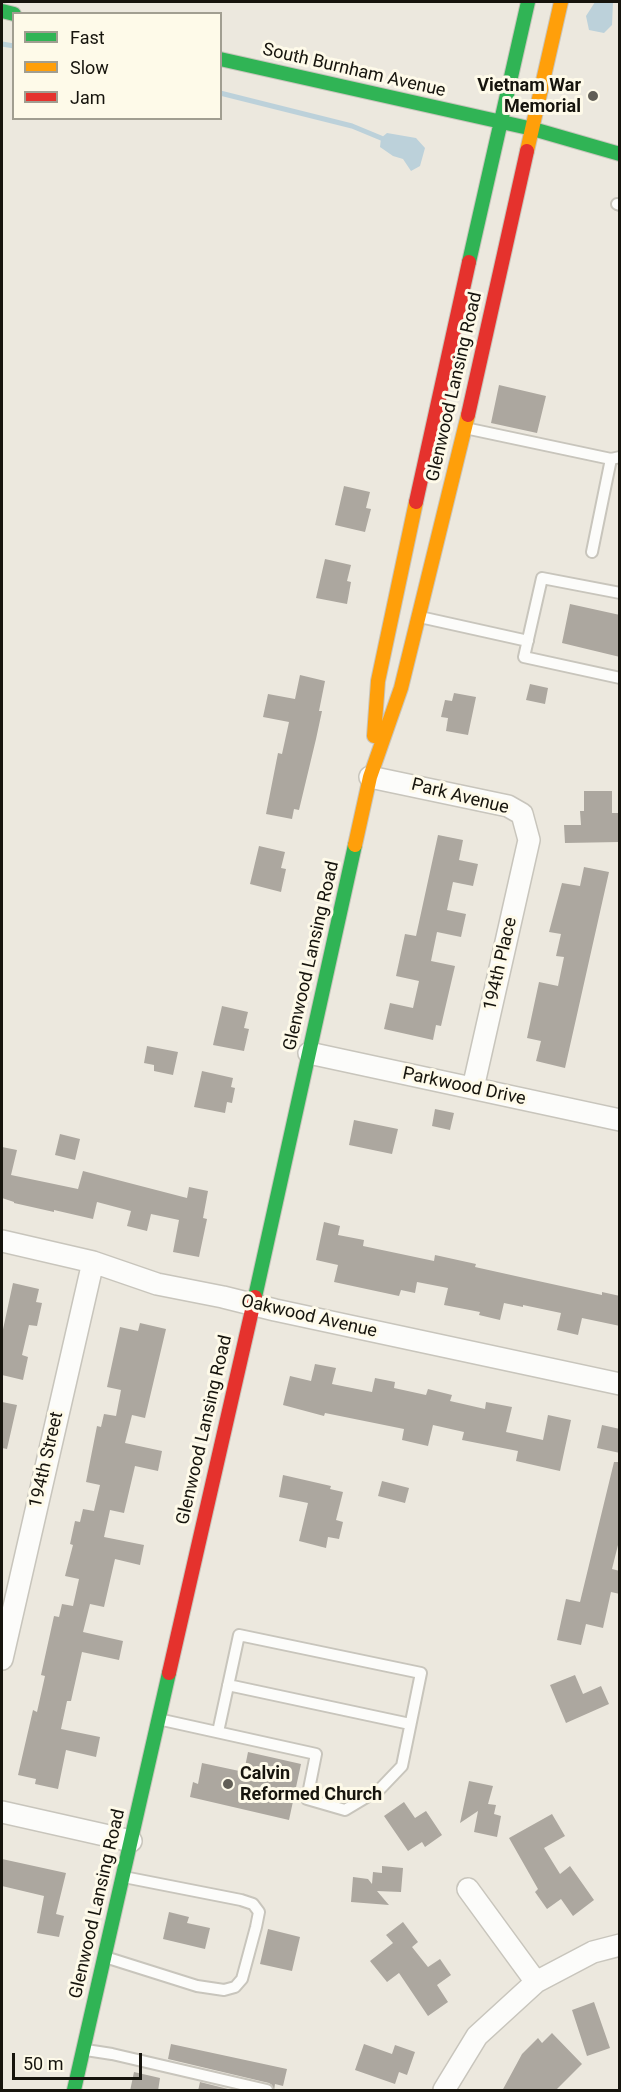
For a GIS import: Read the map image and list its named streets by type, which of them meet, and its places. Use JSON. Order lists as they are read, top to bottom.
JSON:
{
  "streets": {
    "main road": ["South Burnham Avenue", "Glenwood Lansing Road"],
    "street": [
      "Park Avenue",
      "194th Place",
      "Parkwood Drive",
      "Oakwood Avenue",
      "194th Street"
    ]
  },
  "crossings": [
    ["South Burnham Avenue", "Glenwood Lansing Road"],
    ["Glenwood Lansing Road", "Park Avenue"],
    ["Glenwood Lansing Road", "Parkwood Drive"],
    ["Glenwood Lansing Road", "Oakwood Avenue"],
    ["Park Avenue", "194th Place"],
    ["194th Place", "Parkwood Drive"],
    ["Oakwood Avenue", "194th Street"]
  ],
  "places": ["Vietnam War Memorial", "Calvin Reformed Church"],
  "legend": ["Fast", "Slow", "Jam"],
  "scale_bar": "50 m"
}
